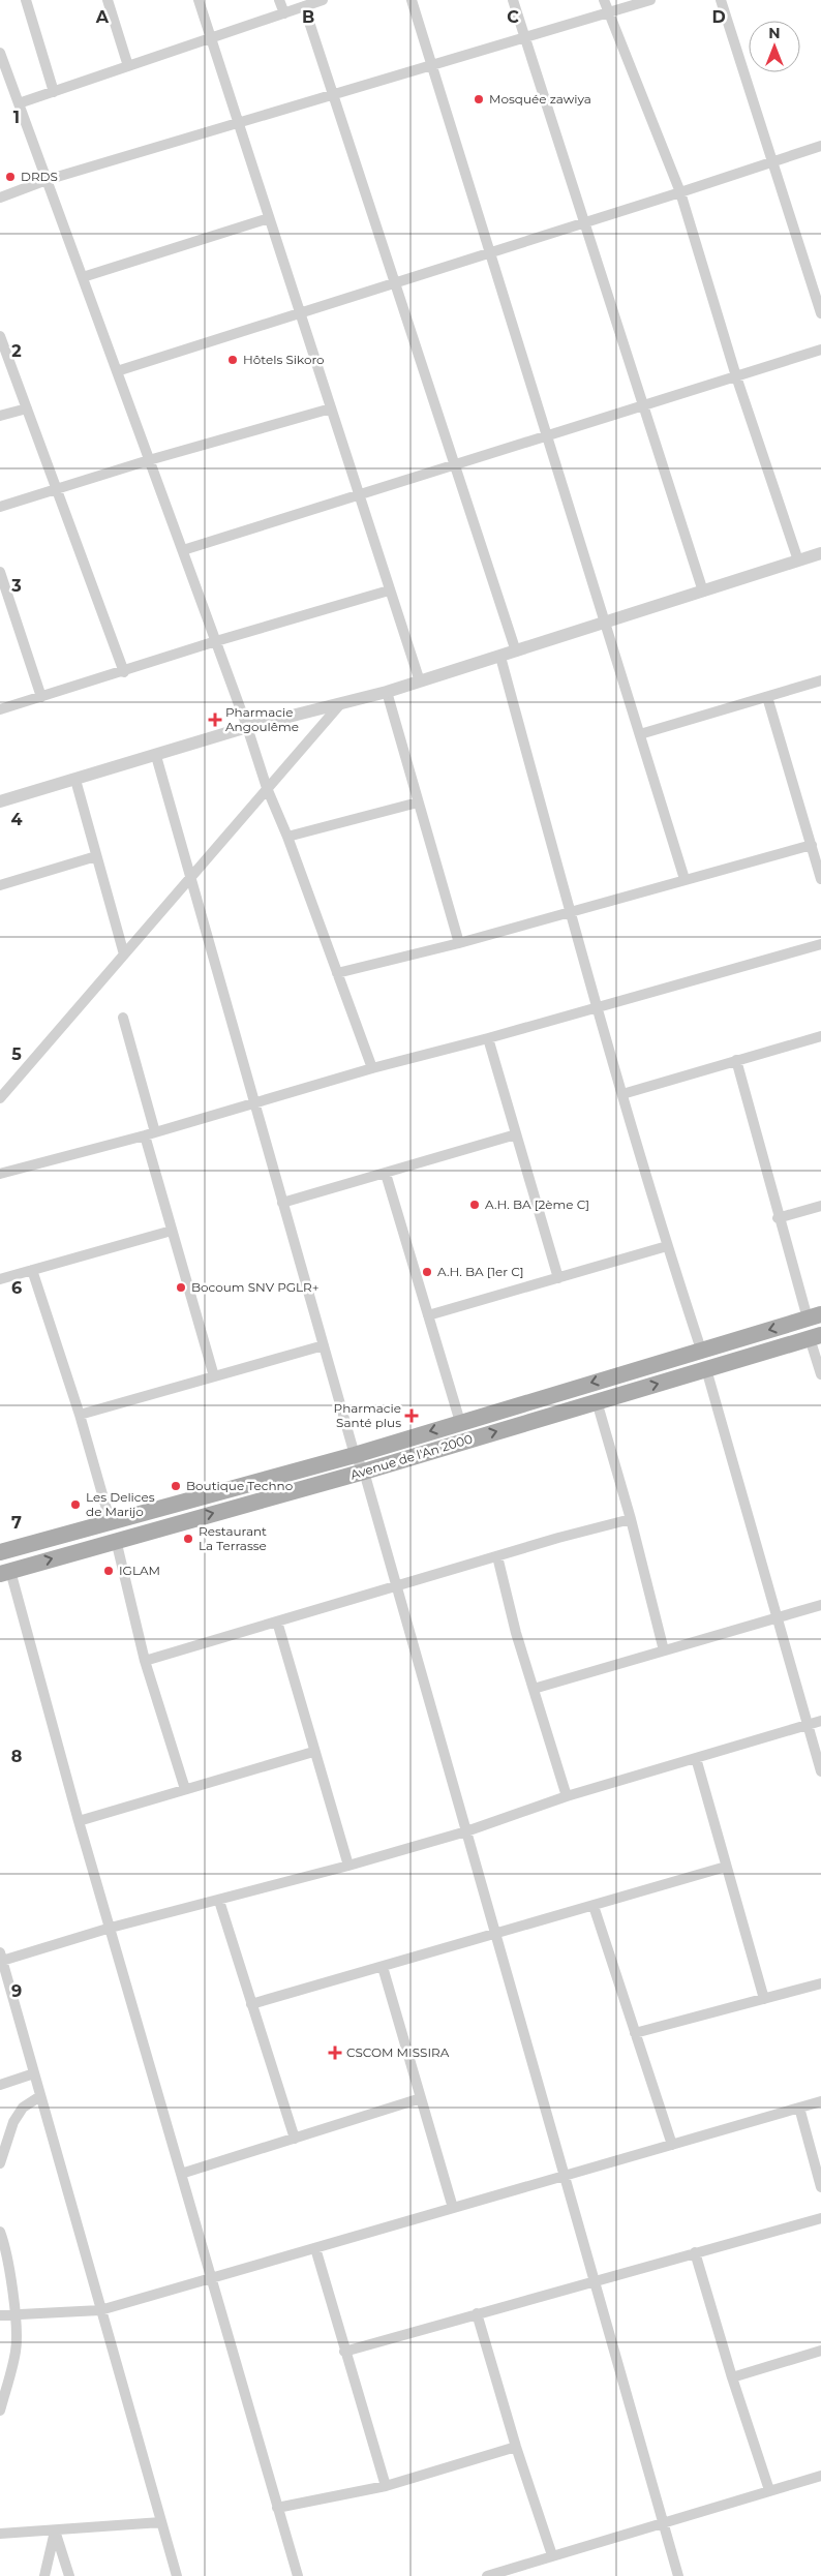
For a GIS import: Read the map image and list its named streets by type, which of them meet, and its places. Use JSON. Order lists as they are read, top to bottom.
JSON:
{
  "streets": {
    "main road": ["Avenue de l'An 2000"]
  },
  "places": {
    "other": [
      "Mosquée zawiya",
      "DRDS",
      "Hôtels Sikoro",
      "A.H. BA [2ème C]",
      "A.H. BA [1er C]",
      "Bocoum SNV PGLR+",
      "Boutique Techno",
      "Les Delices de Marijo",
      "Restaurant La Terrasse",
      "IGLAM"
    ],
    "health": ["Pharmacie Angoulême", "Pharmacie Santé plus", "CSCOM MISSIRA"]
  },
  "north": "top",
  "grid": {
    "columns": [
      "A",
      "B",
      "C",
      "D"
    ],
    "rows": [
      "1",
      "2",
      "3",
      "4",
      "5",
      "6",
      "7",
      "8",
      "9"
    ]
  }
}
